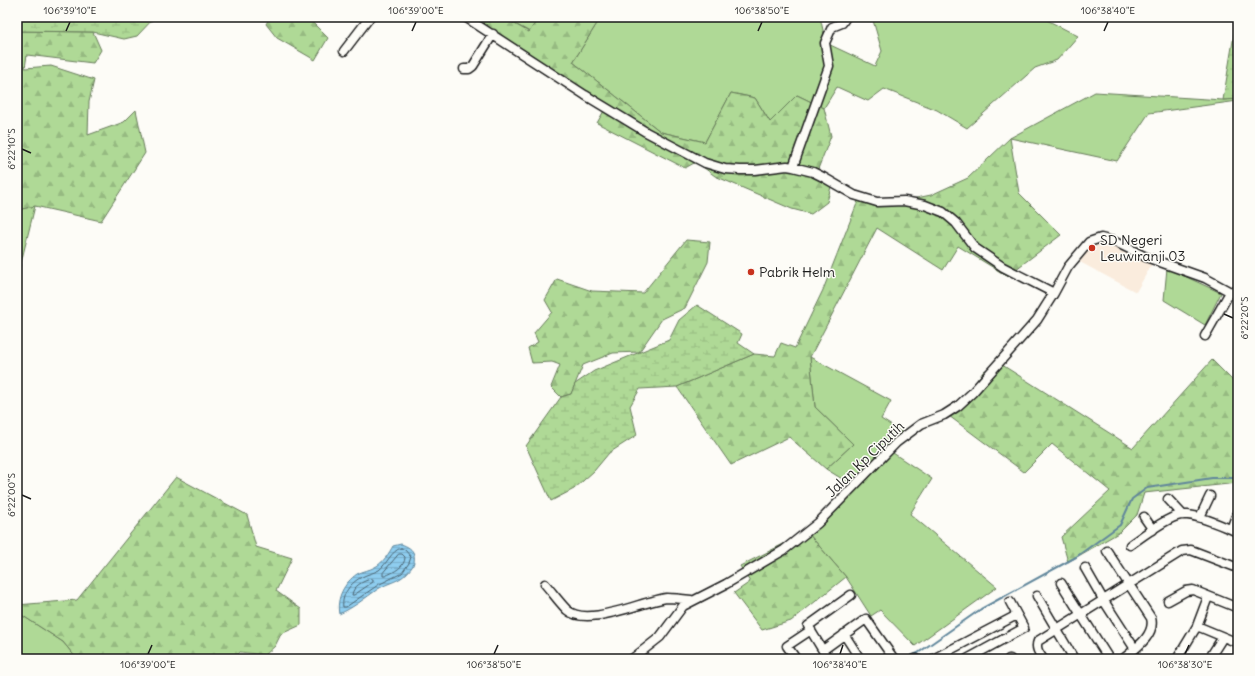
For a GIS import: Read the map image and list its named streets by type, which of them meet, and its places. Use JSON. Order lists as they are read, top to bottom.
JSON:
{
  "streets": {
    "street": ["Jalan Kp Ciputih"]
  },
  "places": ["SD Negeri Leuwiranji 03", "Pabrik Helm"],
  "coordinates": [
    "106°39'10\"E",
    "106°39'00\"E",
    "106°38'50\"E",
    "106°38'40\"E",
    "6°22'10\"S",
    "6°22'20\"S",
    "6°22'00\"S",
    "106°38'30\"E"
  ]
}
